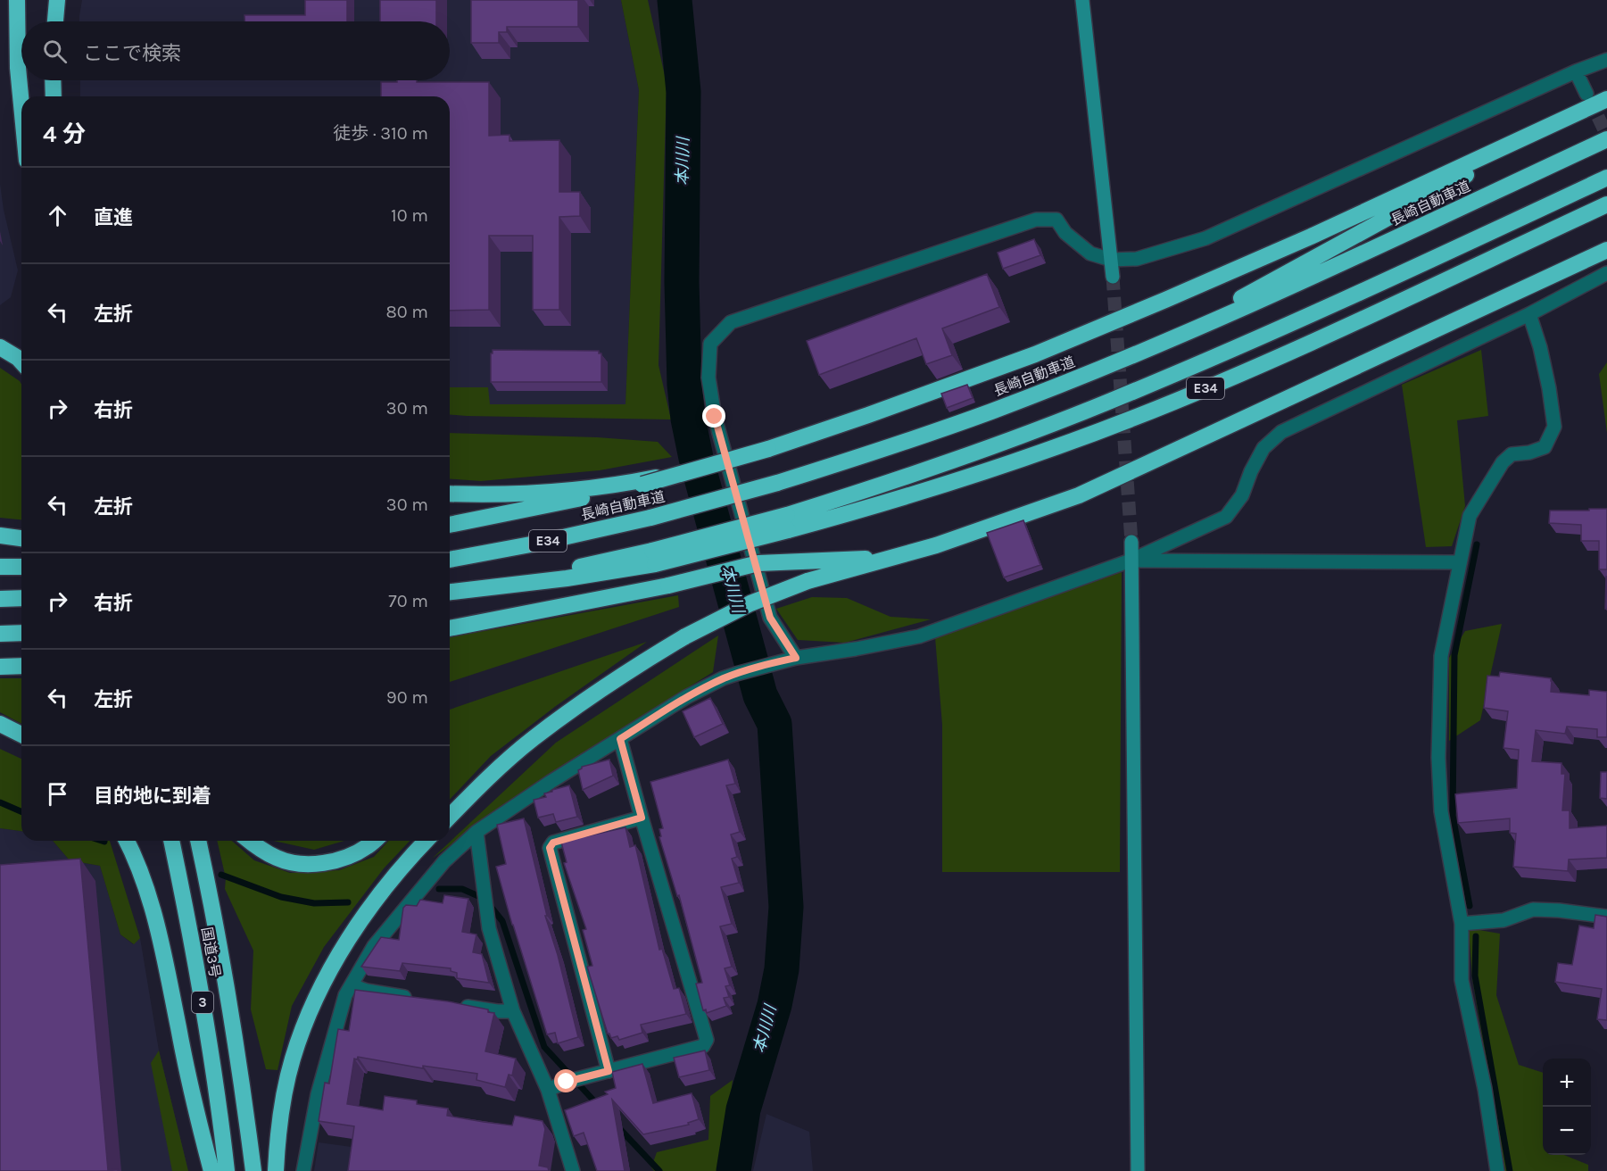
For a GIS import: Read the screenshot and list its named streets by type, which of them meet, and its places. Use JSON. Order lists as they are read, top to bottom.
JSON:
{
  "streets": {
    "highway": [
      "長崎自動車道",
      "E34",
      "国道3号",
      "3"
    ]
  },
  "water": ["本川川"],
  "page": {
    "search": "ここで検索",
    "heading": ["4 分", "徒歩 · 310 m"],
    "list": [
      ["直進", "10 m"],
      ["左折", "80 m"],
      ["右折", "30 m"],
      ["左折", "30 m"],
      ["右折", "70 m"],
      ["左折", "90 m"],
      "目的地に到着"
    ],
    "map_buttons": ["+", "−"]
  }
}
